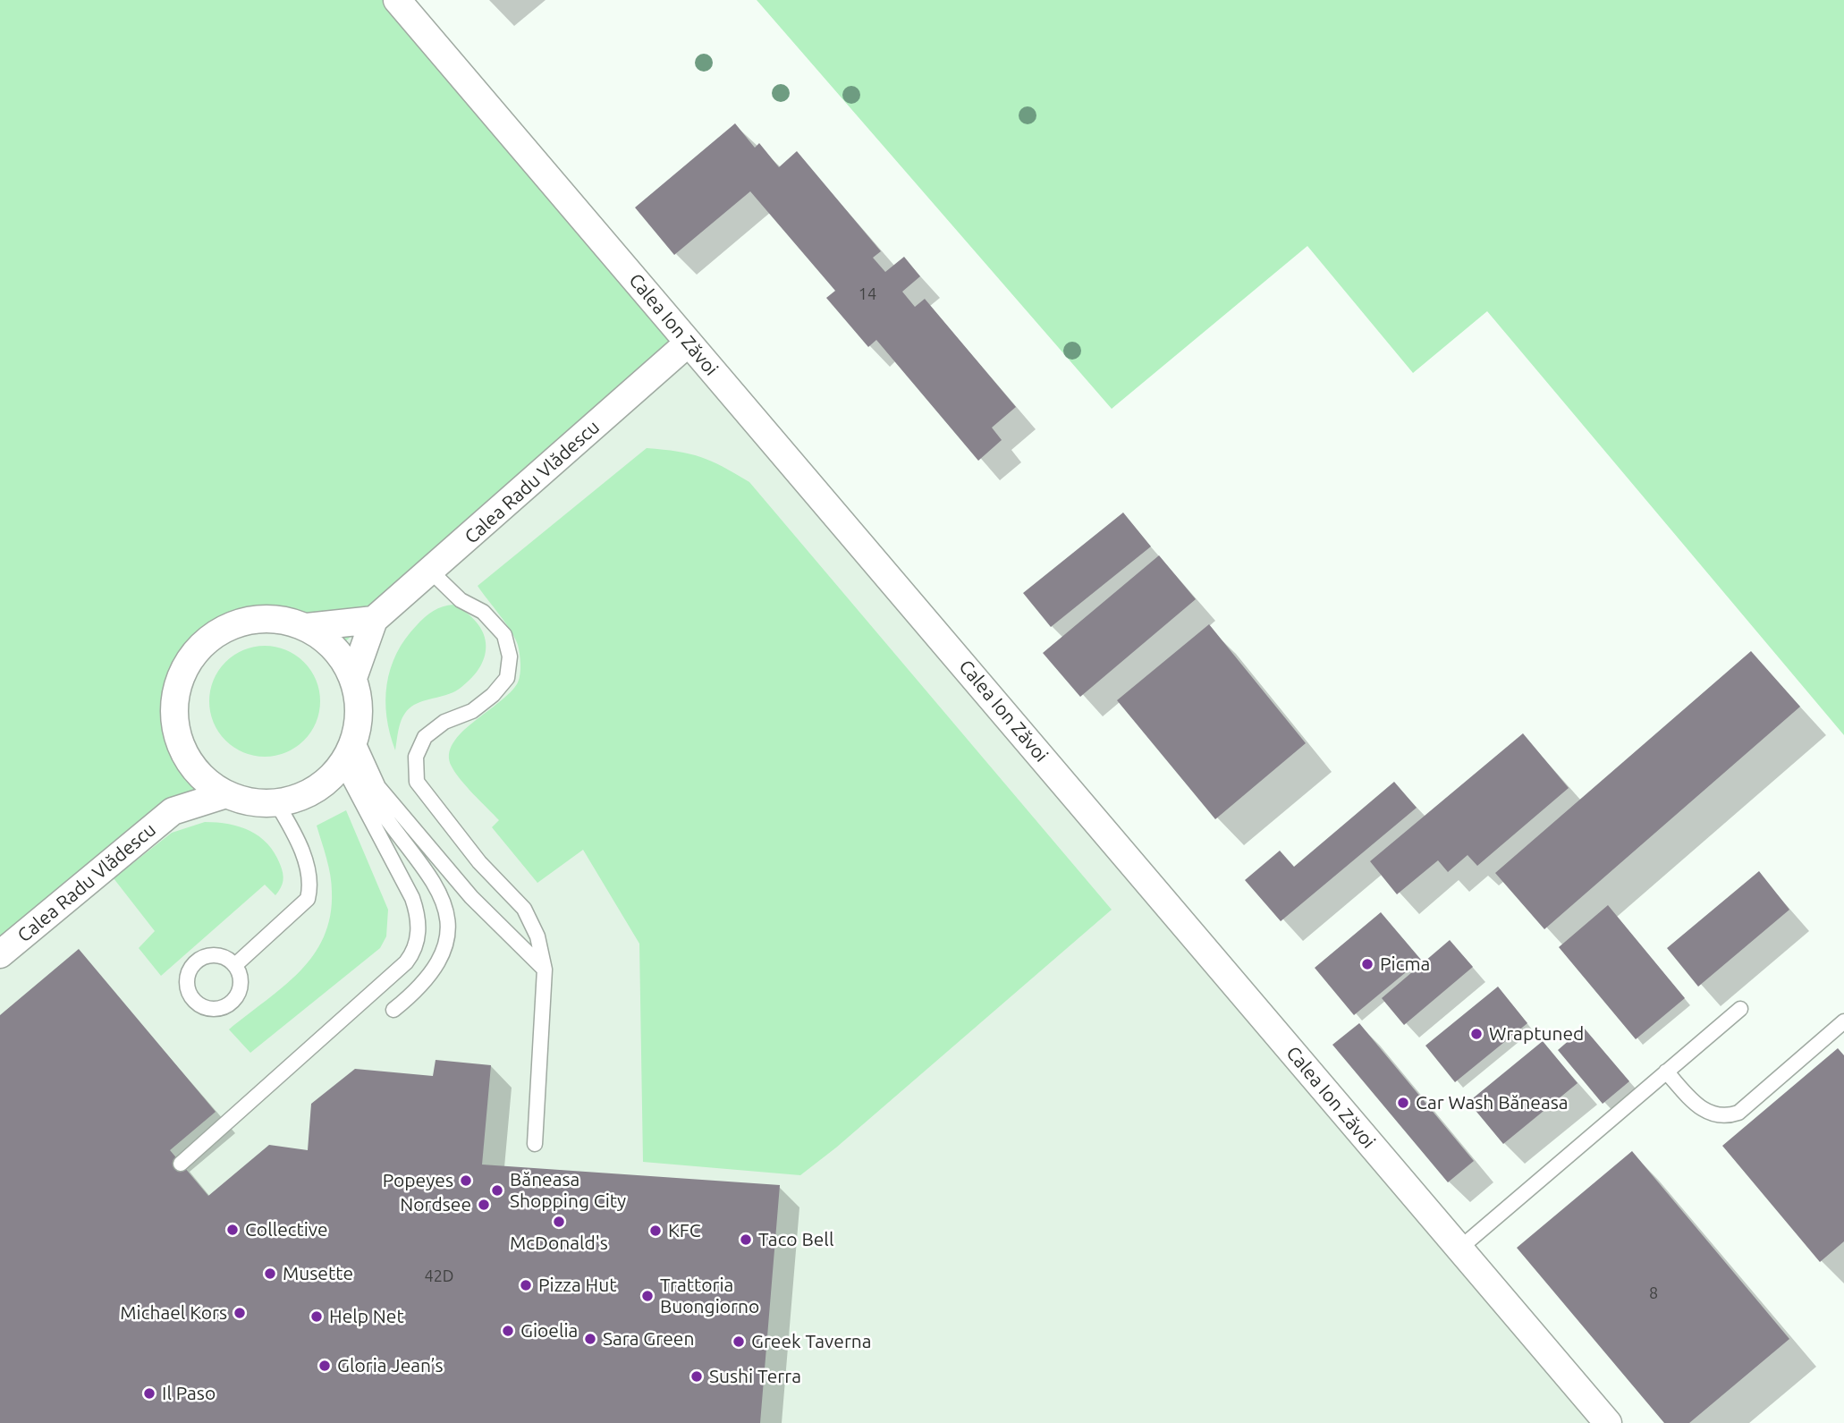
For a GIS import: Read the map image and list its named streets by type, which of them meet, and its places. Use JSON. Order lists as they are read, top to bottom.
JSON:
{
  "streets": {
    "street": ["Calea Ion Zăvoi", "Calea Radu Vlădescu"]
  },
  "crossings": [
    ["Calea Ion Zăvoi", "Calea Radu Vlădescu"]
  ],
  "places": [
    "Picma",
    "Wraptuned",
    "Car Wash Băneasa",
    "Popeyes",
    "Băneasa Shopping City",
    "Nordsee",
    "McDonald's",
    "Collective",
    "KFC",
    "Taco Bell",
    "Musette",
    "Pizza Hut",
    "Trattoria Buongiorno",
    "Michael Kors",
    "Help Net",
    "Gioelia",
    "Sara Green",
    "Greek Taverna",
    "Gloria Jean’s",
    "Sushi Terra",
    "Il Paso"
  ],
  "house_numbers": ["14", "42D", "8"]
}
